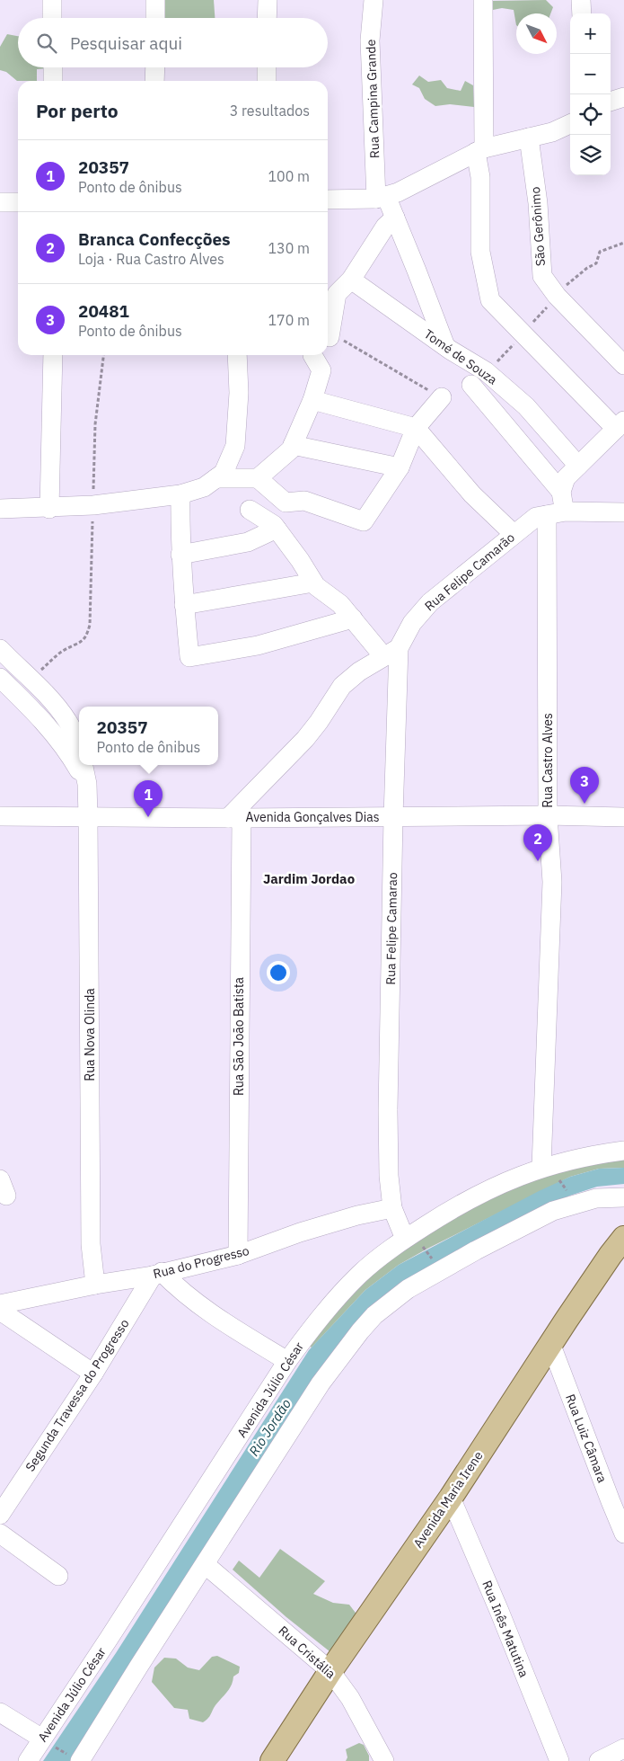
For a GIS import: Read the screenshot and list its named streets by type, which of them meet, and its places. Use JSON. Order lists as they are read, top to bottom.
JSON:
{
  "streets": {
    "main road": ["Avenida Maria Irene"],
    "street": [
      "Rua Campina Grande",
      "São Gerônimo",
      "Tomé de Souza",
      "Rua Felipe Camarão",
      "Rua Castro Alves",
      "Avenida Gonçalves Dias",
      "Rua Felipe Camarao",
      "Rua Nova Olinda",
      "Rua São João Batista",
      "Rua do Progresso",
      "Avenida Júlio César",
      "Segunda Travessa do Progresso",
      "Rua Luiz Câmara",
      "Rua Inês Matutina",
      "Rua Cristália"
    ]
  },
  "crossings": [
    ["Rua Felipe Camarão", "Rua Castro Alves"],
    ["Rua Felipe Camarão", "Rua Felipe Camarao"],
    ["Rua Castro Alves", "Avenida Gonçalves Dias"],
    ["Rua Castro Alves", "Avenida Júlio César"],
    ["Avenida Gonçalves Dias", "Rua Felipe Camarao"],
    ["Avenida Gonçalves Dias", "Rua Nova Olinda"],
    ["Avenida Gonçalves Dias", "Rua São João Batista"],
    ["Rua Felipe Camarao", "Rua do Progresso"],
    ["Rua Nova Olinda", "Rua do Progresso"],
    ["Rua São João Batista", "Rua do Progresso"],
    ["Rua do Progresso", "Segunda Travessa do Progresso"],
    ["Rua Luiz Câmara", "Avenida Maria Irene"],
    ["Avenida Maria Irene", "Rua Inês Matutina"],
    ["Avenida Maria Irene", "Rua Cristália"]
  ],
  "districts": ["Jardim Jordao"],
  "water": ["Rio Jordão"],
  "north": "bottom right",
  "page": {
    "map_buttons": ["+", "−"],
    "search": "Pesquisar aqui",
    "heading": ["Por perto", "3 resultados"],
    "list": [
      {
        "mark": "1",
        "name": "20357",
        "note": "Ponto de ônibus",
        "value": "100 m"
      },
      {
        "mark": "2",
        "name": "Branca Confecções",
        "note": "Loja · Rua Castro Alves",
        "value": "130 m"
      },
      {
        "mark": "3",
        "name": "20481",
        "note": "Ponto de ônibus",
        "value": "170 m"
      }
    ],
    "popup": ["20357", "Ponto de ônibus"],
    "pins": ["3", "1", "2"]
  }
}
